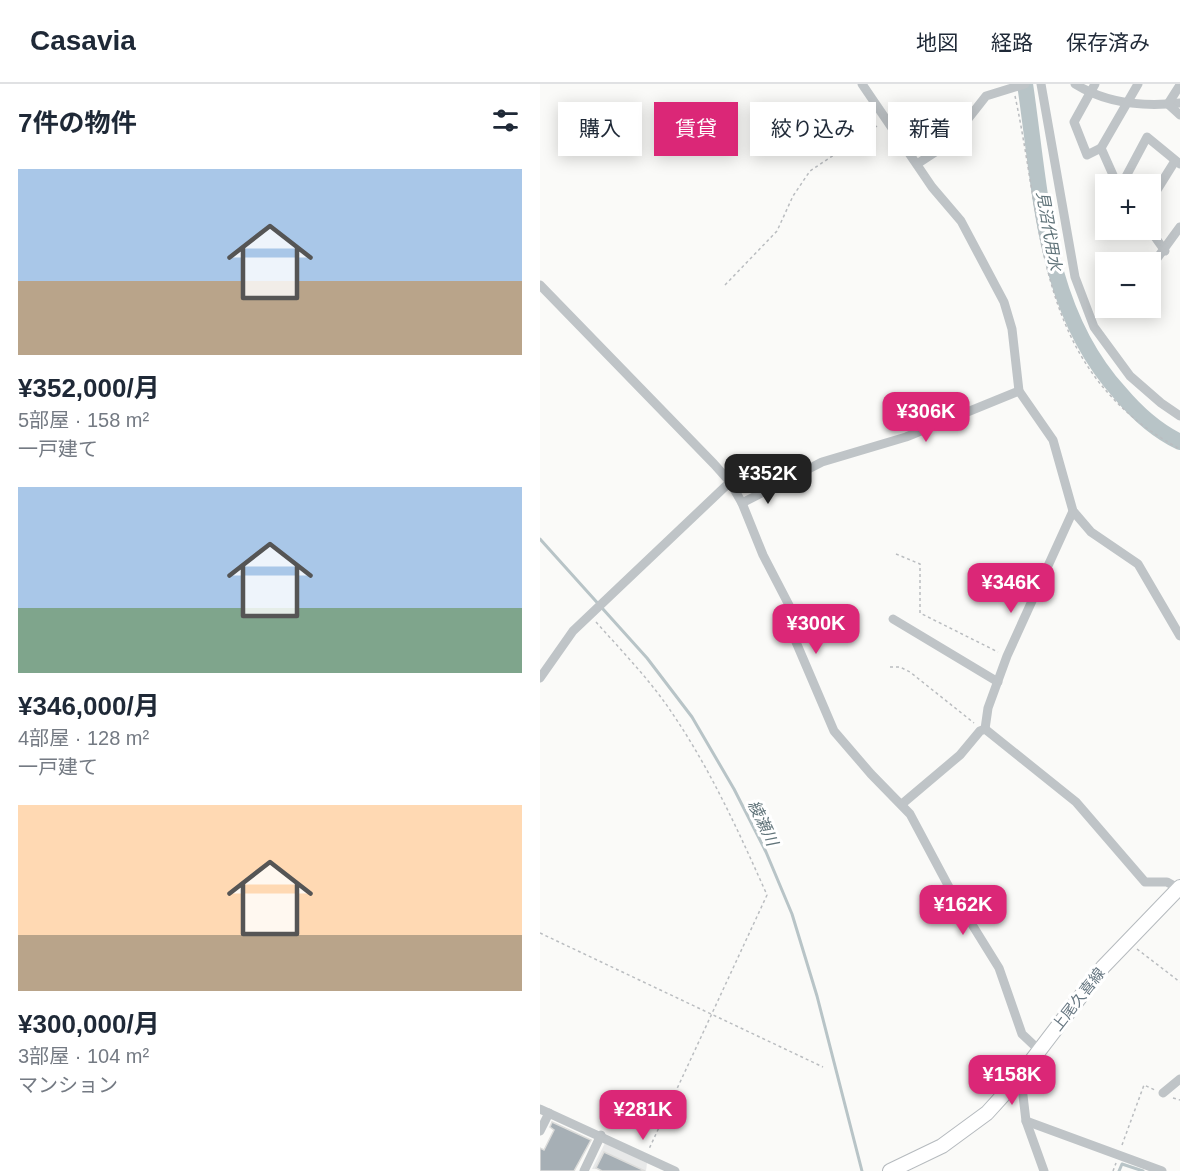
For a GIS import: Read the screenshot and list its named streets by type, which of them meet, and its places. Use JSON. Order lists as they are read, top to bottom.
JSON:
{
  "streets": {
    "main road": ["上尾久喜線"]
  },
  "water": ["見沼代用水", "綾瀬川"],
  "page": {
    "header": "Casavia",
    "nav": ["地図", "経路", "保存済み"],
    "heading": "7件の物件",
    "chip": [
      "購入",
      "賃貸",
      "絞り込み",
      "新着"
    ],
    "list": [
      {
        "name": "¥352,000/月",
        "note": "5部屋 · 158 m² · 一戸建て"
      },
      {
        "name": "¥346,000/月",
        "note": "4部屋 · 128 m² · 一戸建て"
      },
      {
        "name": "¥300,000/月",
        "note": "3部屋 · 104 m² · マンション"
      }
    ],
    "map_buttons": ["+", "−"],
    "price": [
      "¥306K",
      "¥352K",
      "¥346K",
      "¥300K",
      "¥162K",
      "¥158K",
      "¥281K"
    ]
  }
}
